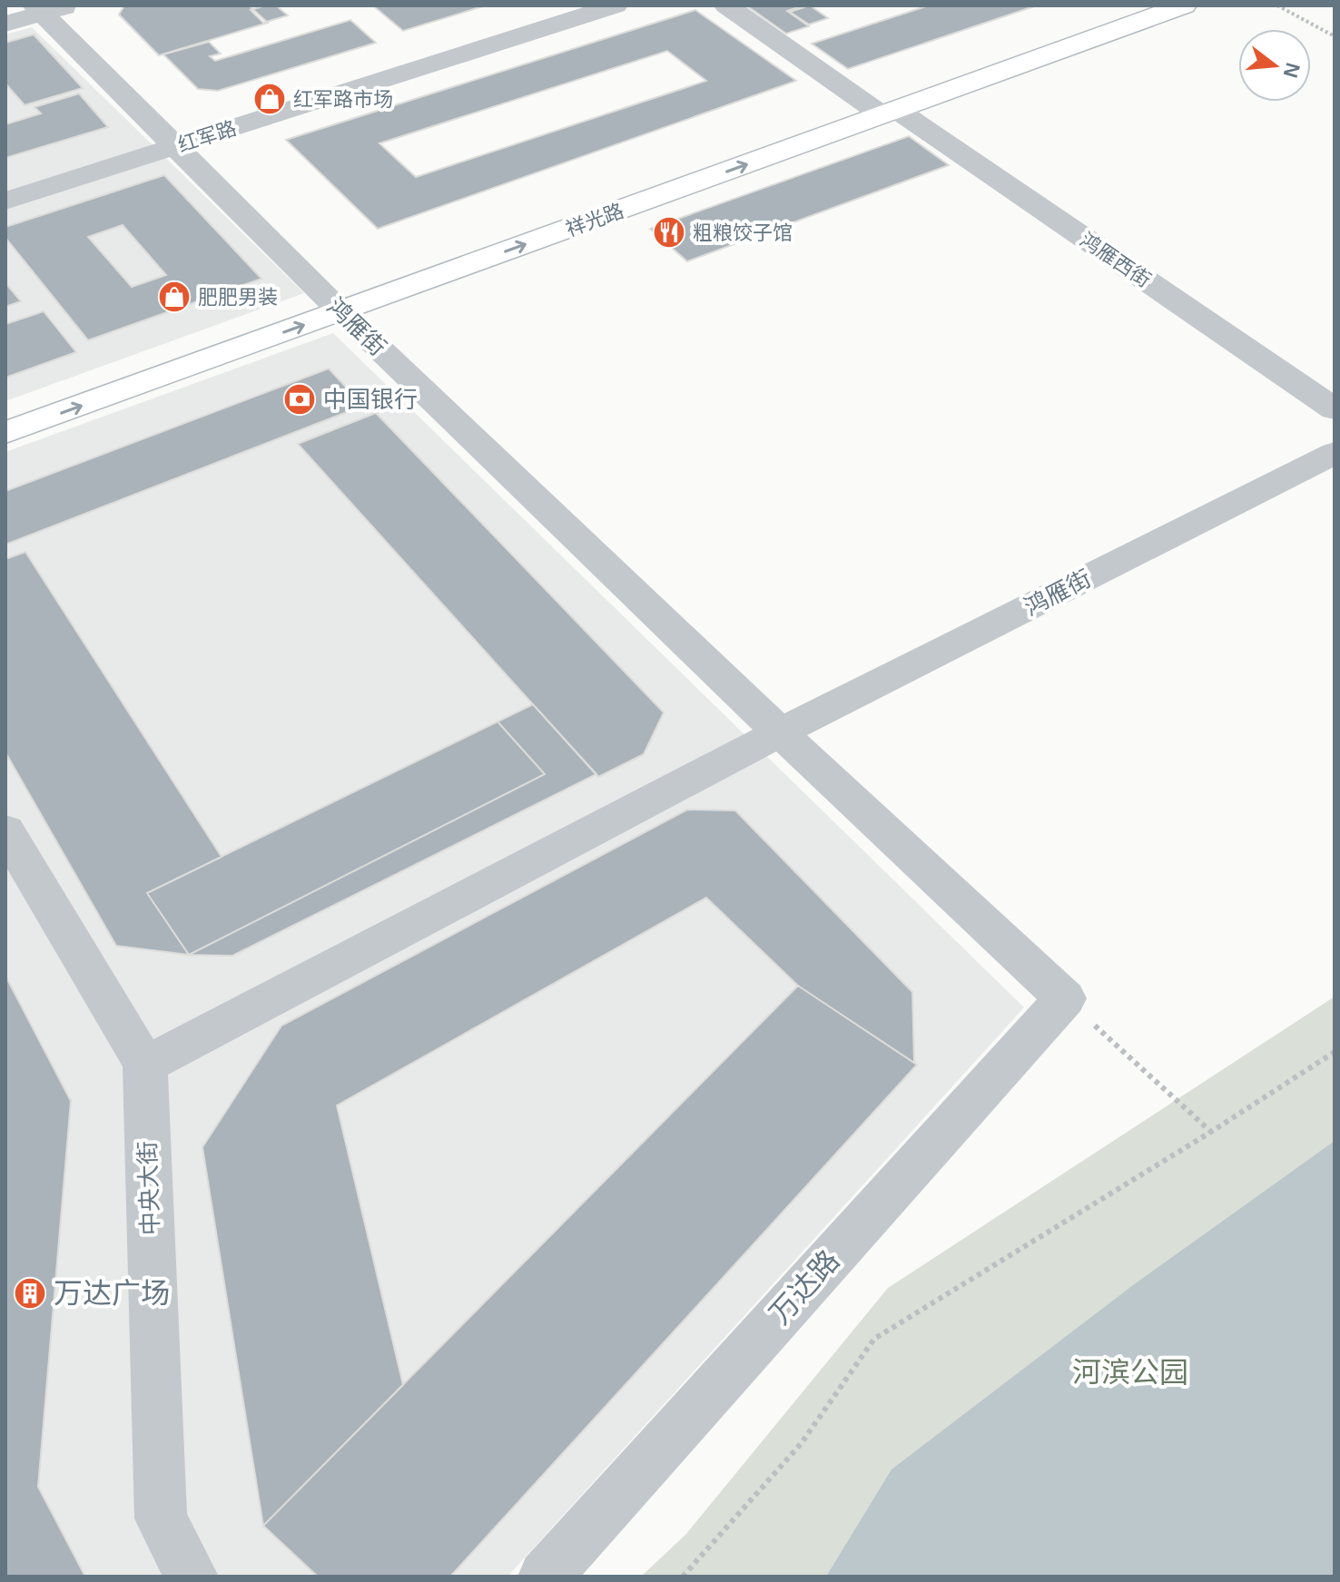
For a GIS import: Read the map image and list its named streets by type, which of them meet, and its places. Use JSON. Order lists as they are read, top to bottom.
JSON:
{
  "streets": {
    "street": [
      "红军路",
      "祥光路",
      "鸿雁西街",
      "鸿雁街",
      "中央大街",
      "万达路"
    ]
  },
  "crossings": [
    ["红军路", "鸿雁街"],
    ["祥光路", "鸿雁西街"],
    ["祥光路", "鸿雁街"],
    ["鸿雁街", "万达路"]
  ],
  "one_way": ["祥光路"],
  "parks": ["河滨公园"],
  "places": {
    "shop": ["红军路市场", "肥肥男装"],
    "restaurant": ["粗粮饺子馆"],
    "bank": ["中国银行"],
    "building": ["万达广场"]
  },
  "north": "right"
}
